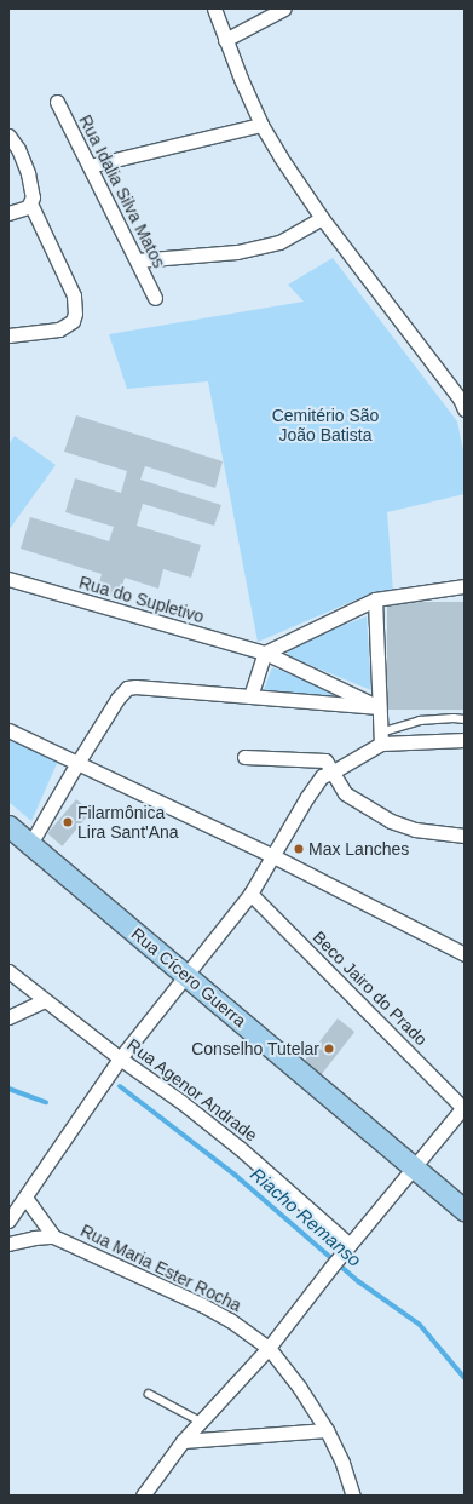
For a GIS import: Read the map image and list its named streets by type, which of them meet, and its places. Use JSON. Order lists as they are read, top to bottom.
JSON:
{
  "streets": {
    "main road": ["Rua Cícero Guerra"],
    "street": [
      "Rua Idalia Silva Matos",
      "Rua do Supletivo",
      "Beco Jairo do Prado",
      "Rua Agenor Andrade",
      "Rua Maria Ester Rocha"
    ]
  },
  "water": ["Riacho Remanso"],
  "parks": ["Cemitério São João Batista"],
  "places": ["Filarmônica Lira Sant'Ana", "Max Lanches", "Conselho Tutelar"]
}
